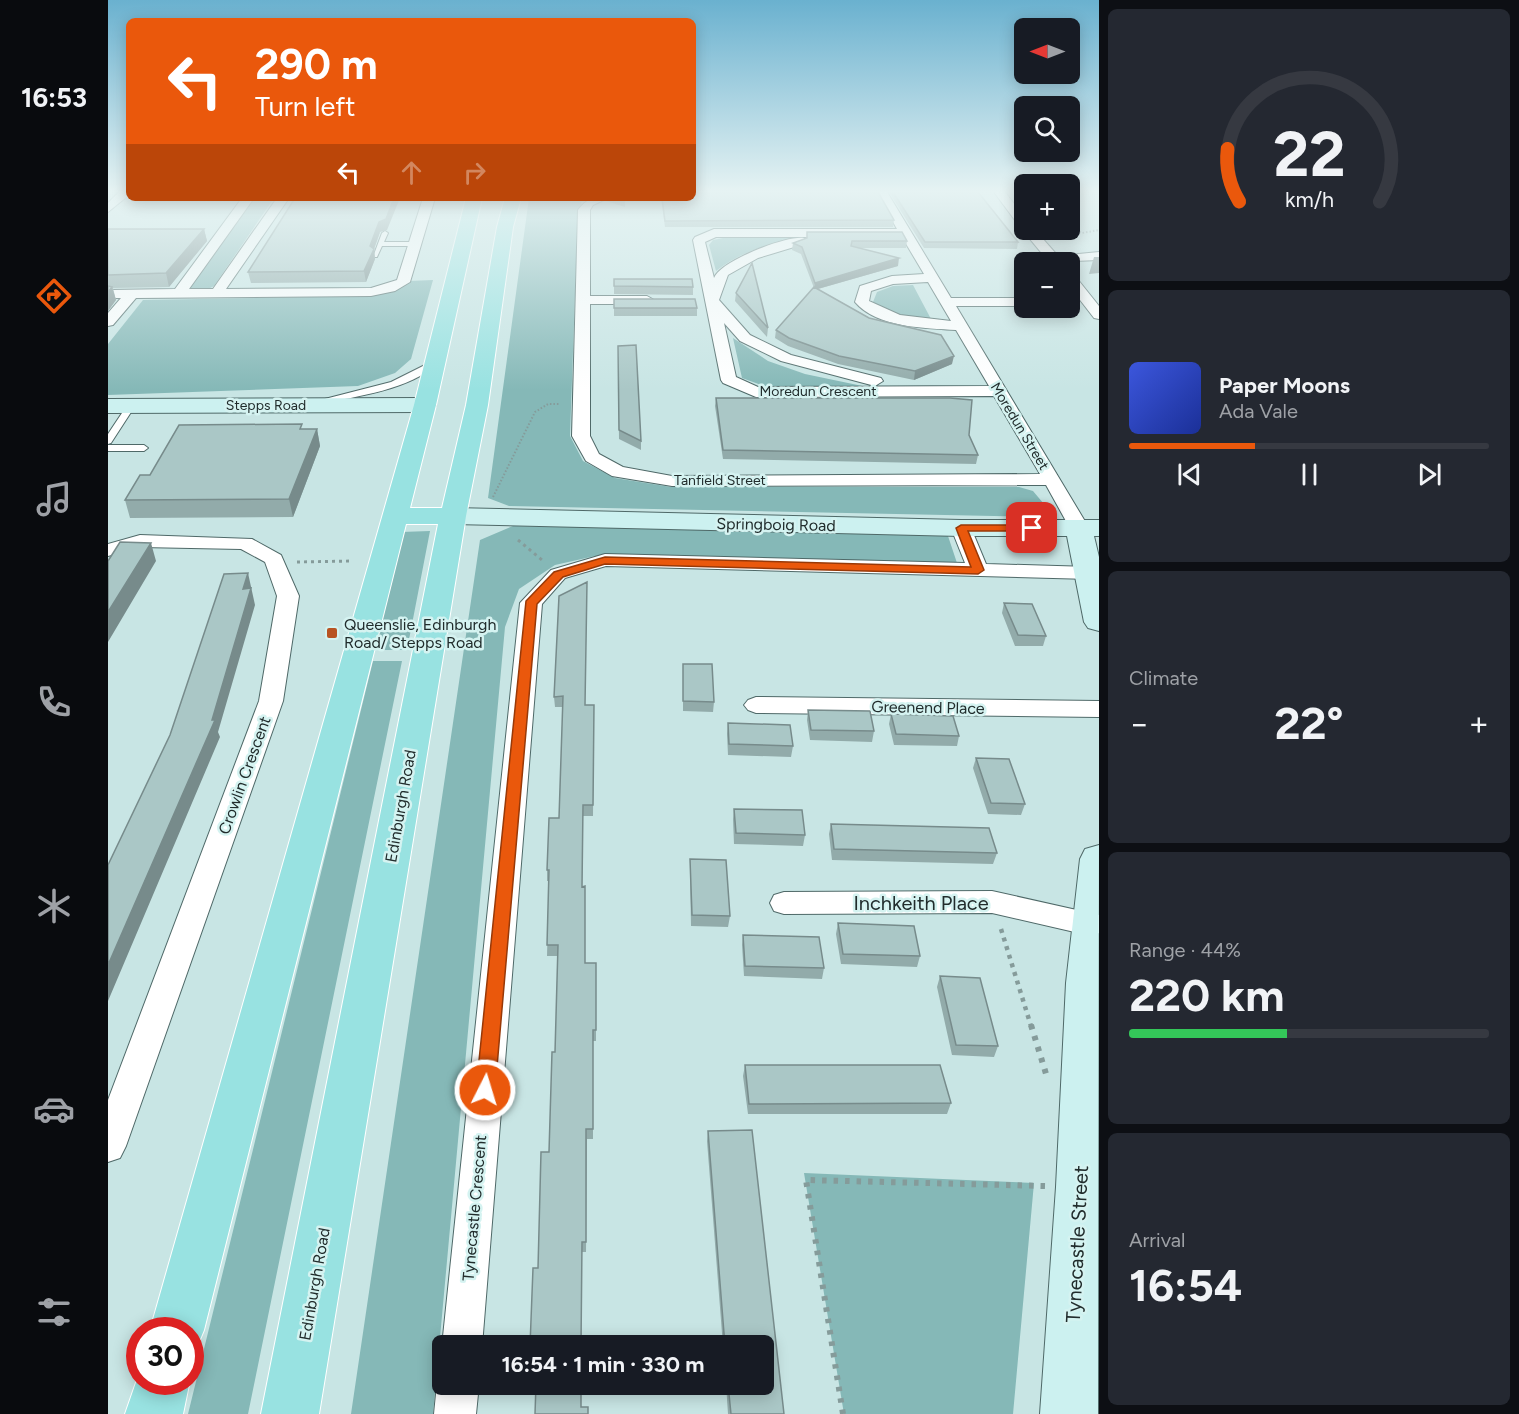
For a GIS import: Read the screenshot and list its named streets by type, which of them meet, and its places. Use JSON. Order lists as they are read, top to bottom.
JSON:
{
  "streets": {
    "main road": [
      "Stepps Road",
      "Springboig Road",
      "Edinburgh Road",
      "Tynecastle Street"
    ],
    "street": [
      "Moredun Crescent",
      "Moredun Street",
      "Tanfield Street",
      "Greenend Place",
      "Crowlin Crescent",
      "Inchkeith Place",
      "Tynecastle Crescent"
    ]
  },
  "crossings": [
    ["Moredun Crescent", "Moredun Street"],
    ["Stepps Road", "Edinburgh Road"],
    ["Moredun Street", "Tanfield Street"],
    ["Moredun Street", "Springboig Road"],
    ["Springboig Road", "Edinburgh Road"],
    ["Inchkeith Place", "Tynecastle Street"]
  ],
  "places": {
    "transit": ["Queenslie, Edinburgh Road/ Stepps Road"]
  },
  "north": "left",
  "page": {
    "tabs": "16:53",
    "map_buttons": ["+", "−"],
    "turn": ["290 m", "Turn left"],
    "song": ["Paper Moons", "Ada Vale"],
    "tile": [
      "Climate",
      ["Range · 44%", "220 km"],
      ["Arrival", "16:54"]
    ],
    "heat": ["−", "22°", "+"],
    "limit": "30",
    "trip": "16:54 · 1 min · 330 m",
    "gauge": ["22", "km/h"]
  }
}
